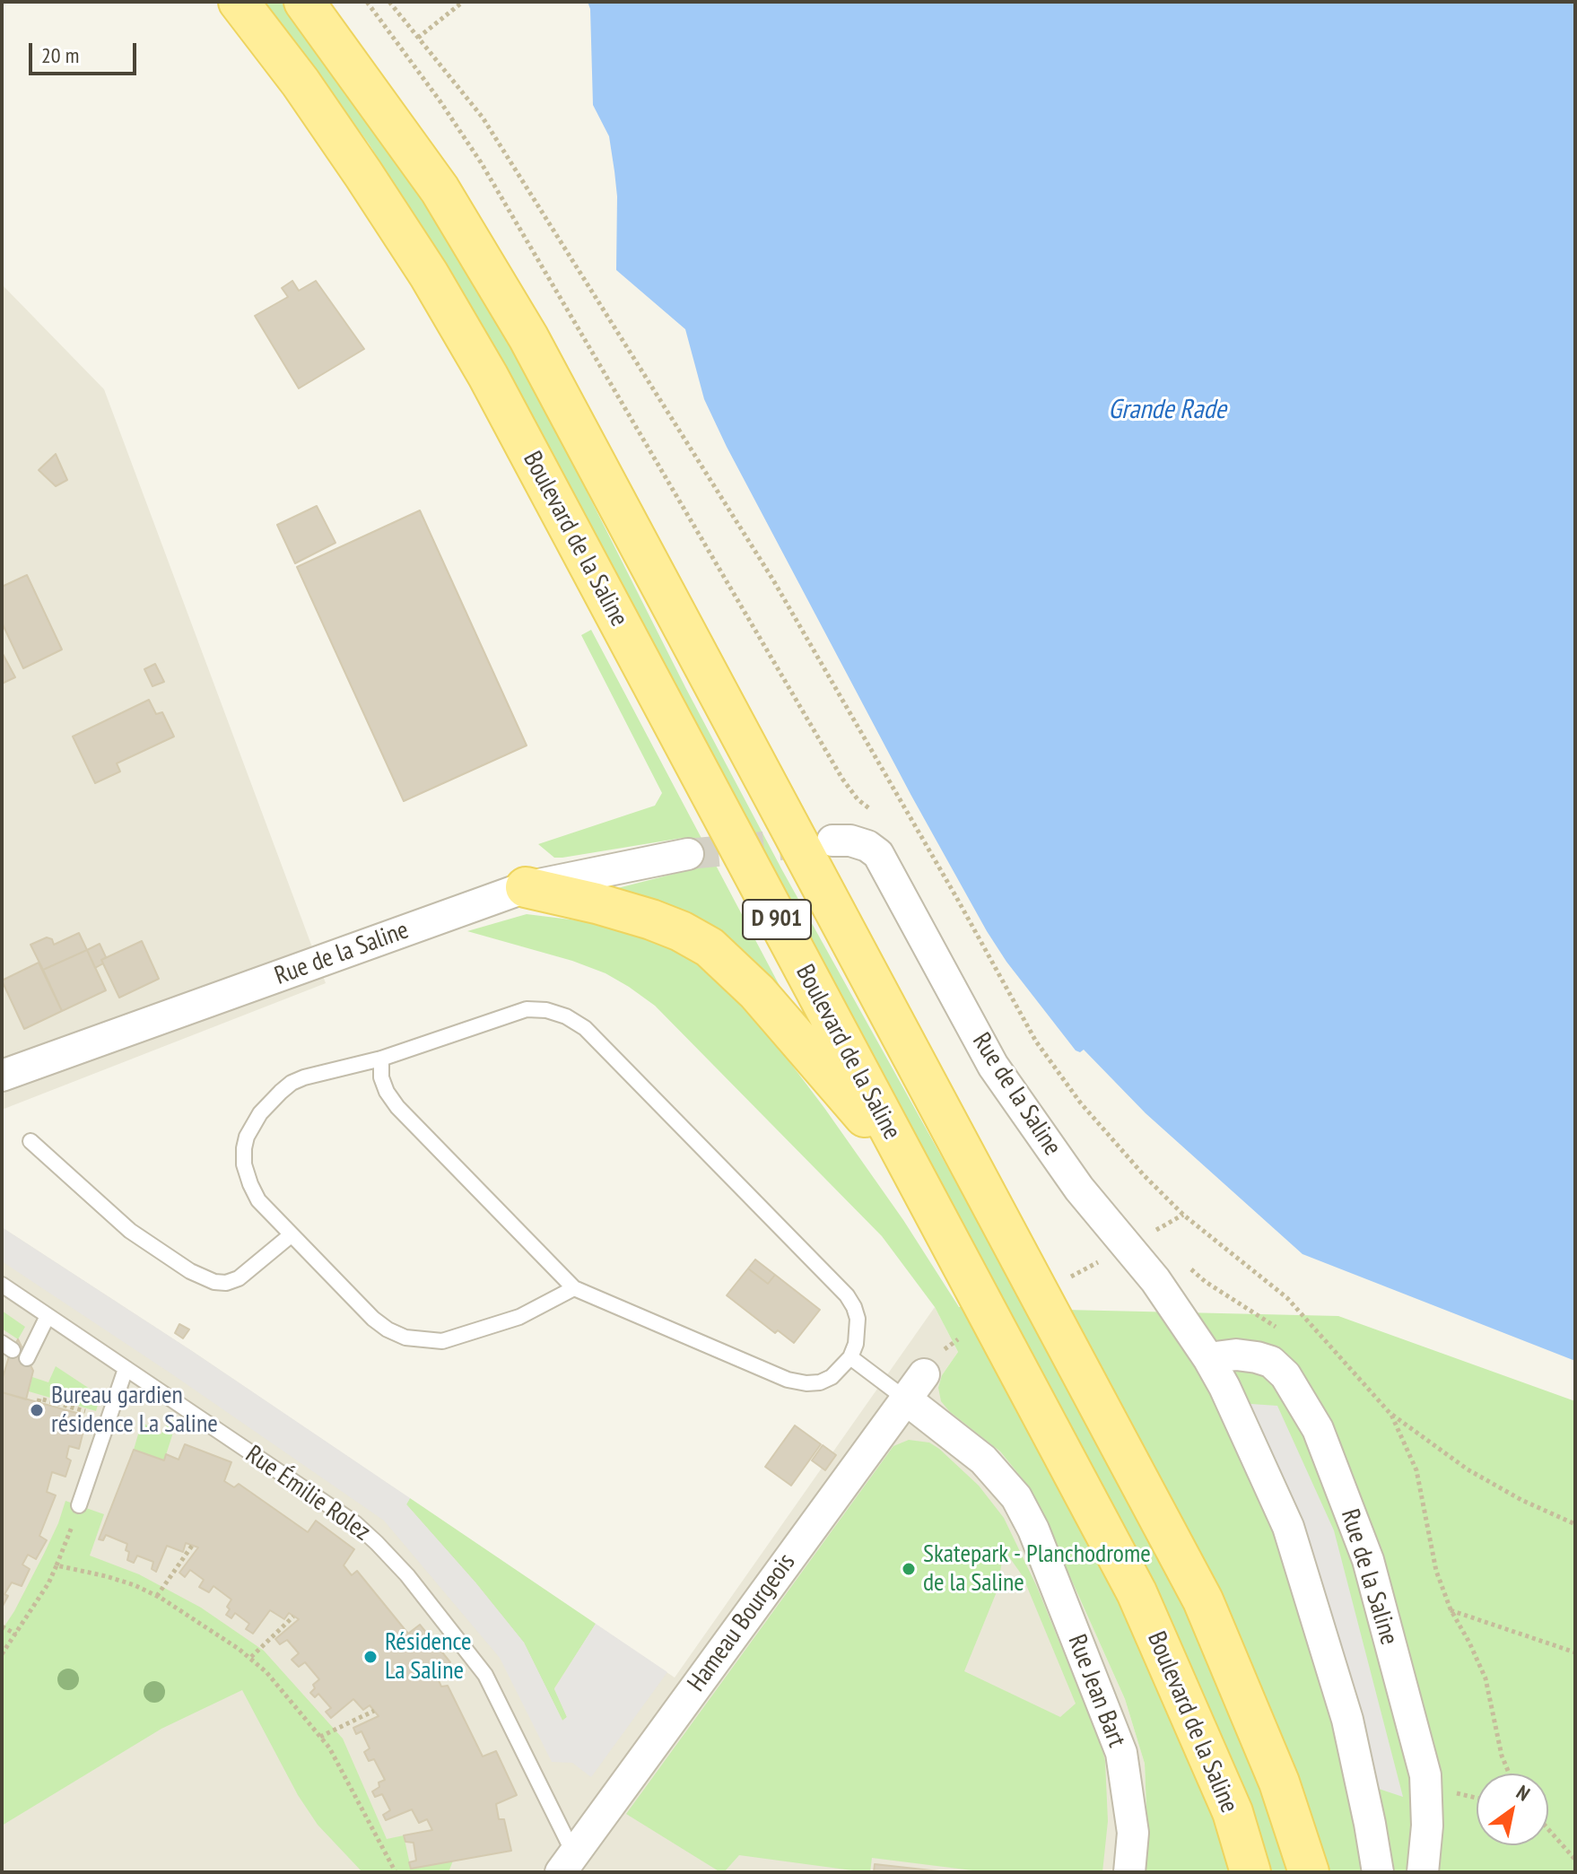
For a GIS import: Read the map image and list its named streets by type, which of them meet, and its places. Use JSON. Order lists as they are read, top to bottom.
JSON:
{
  "streets": {
    "main road": ["Boulevard de la Saline", "D 901"],
    "street": ["Rue de la Saline", "Hameau Bourgeois", "Rue Jean Bart"],
    "lane": ["Rue Émilie Rolez"]
  },
  "crossings": [
    ["Rue Émilie Rolez", "Hameau Bourgeois"],
    ["Hameau Bourgeois", "Rue Jean Bart"]
  ],
  "water": ["Grande Rade"],
  "places": ["Bureau gardien résidence La Saline", "Skatepark - Planchodrome de la Saline", "Résidence La Saline"],
  "scale_bar": "20 m",
  "north": "top right"
}
